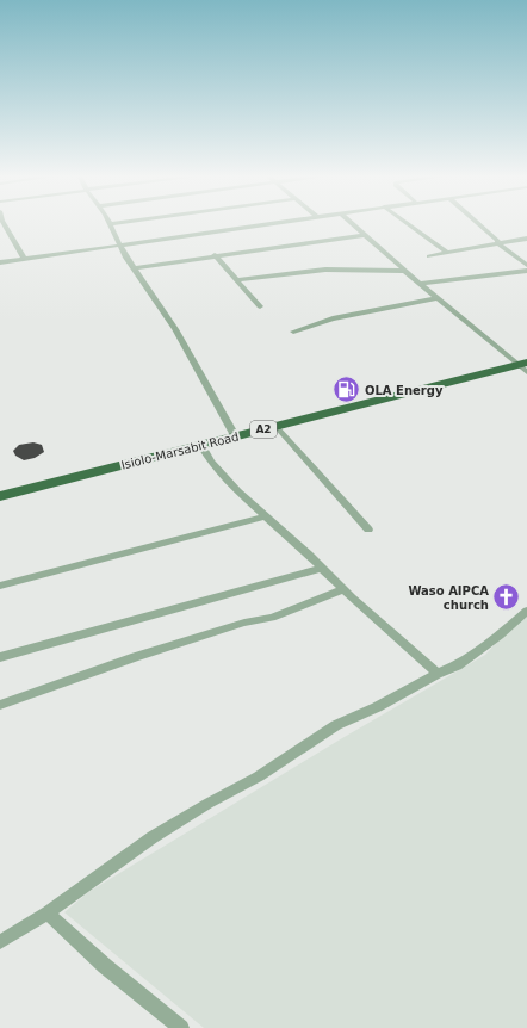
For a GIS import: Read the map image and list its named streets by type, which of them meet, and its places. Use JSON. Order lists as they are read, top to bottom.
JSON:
{
  "streets": {
    "highway": ["A2", "Isiolo-Marsabit Road"]
  },
  "places": {
    "fuel station": ["OLA Energy"],
    "church": ["Waso AIPCA church"]
  }
}
